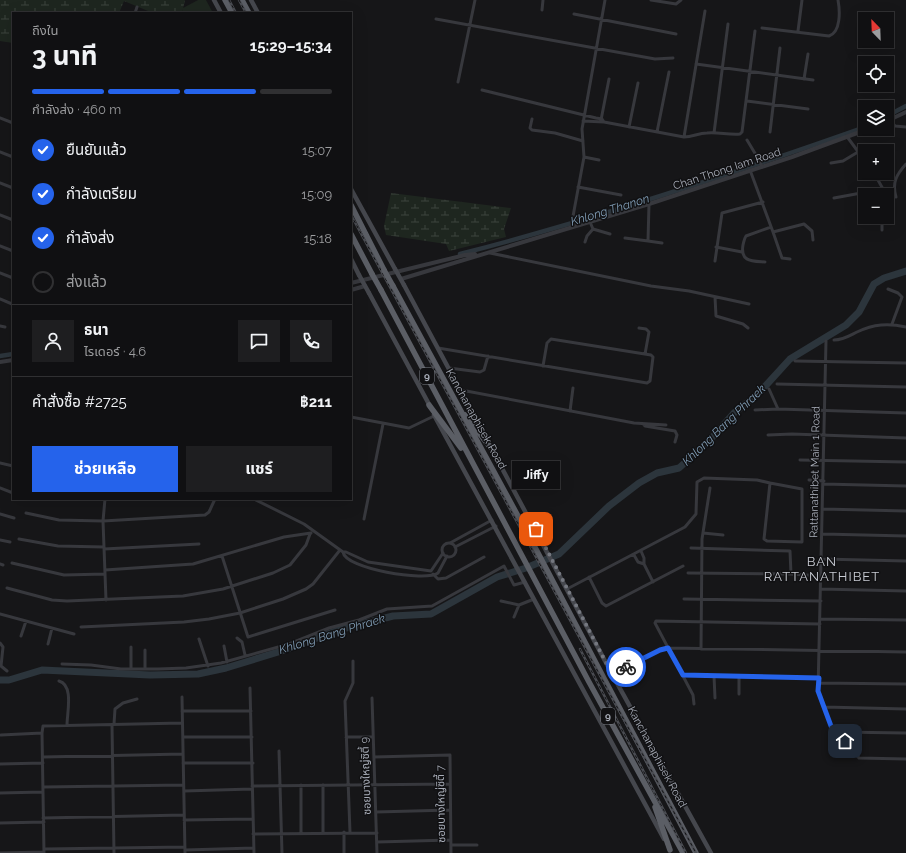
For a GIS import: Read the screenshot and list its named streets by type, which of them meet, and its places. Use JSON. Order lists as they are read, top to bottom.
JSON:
{
  "streets": {
    "highway": ["9", "Kanchanaphisek Road"],
    "street": [
      "Chan Thong Iam Road",
      "Rattanathibet Main 1 Road",
      "ซอยบางใหญ่ซิตี้ 9",
      "ซอยบางใหญ่ซิตี้ 7"
    ]
  },
  "crossings": [
    ["ซอยบางใหญ่ซิตี้ 9", "ซอยบางใหญ่ซิตี้ 7"]
  ],
  "districts": ["BAN RATTANATHIBET"],
  "water": ["Khlong Thanon", "Khlong Bang Phraek"],
  "places": ["Jiffy"],
  "north": "top left",
  "page": {
    "map_buttons": ["+", "−"],
    "heading": ["3 นาที", "ถึงใน", "15:29–15:34"],
    "panel": [
      "ธนา",
      "ไรเดอร์ · 4.6",
      "คำสั่งซื้อ #2725",
      "฿211"
    ],
    "bar": "กำลังส่ง · 460 m",
    "list": [
      ["ยืนยันแล้ว", "15:07"],
      ["กำลังเตรียม", "15:09"],
      ["กำลังส่ง", "15:18"],
      "ส่งแล้ว"
    ],
    "buttons": ["ช่วยเหลือ", "แชร์"],
    "bubble": "Jiffy"
  }
}
